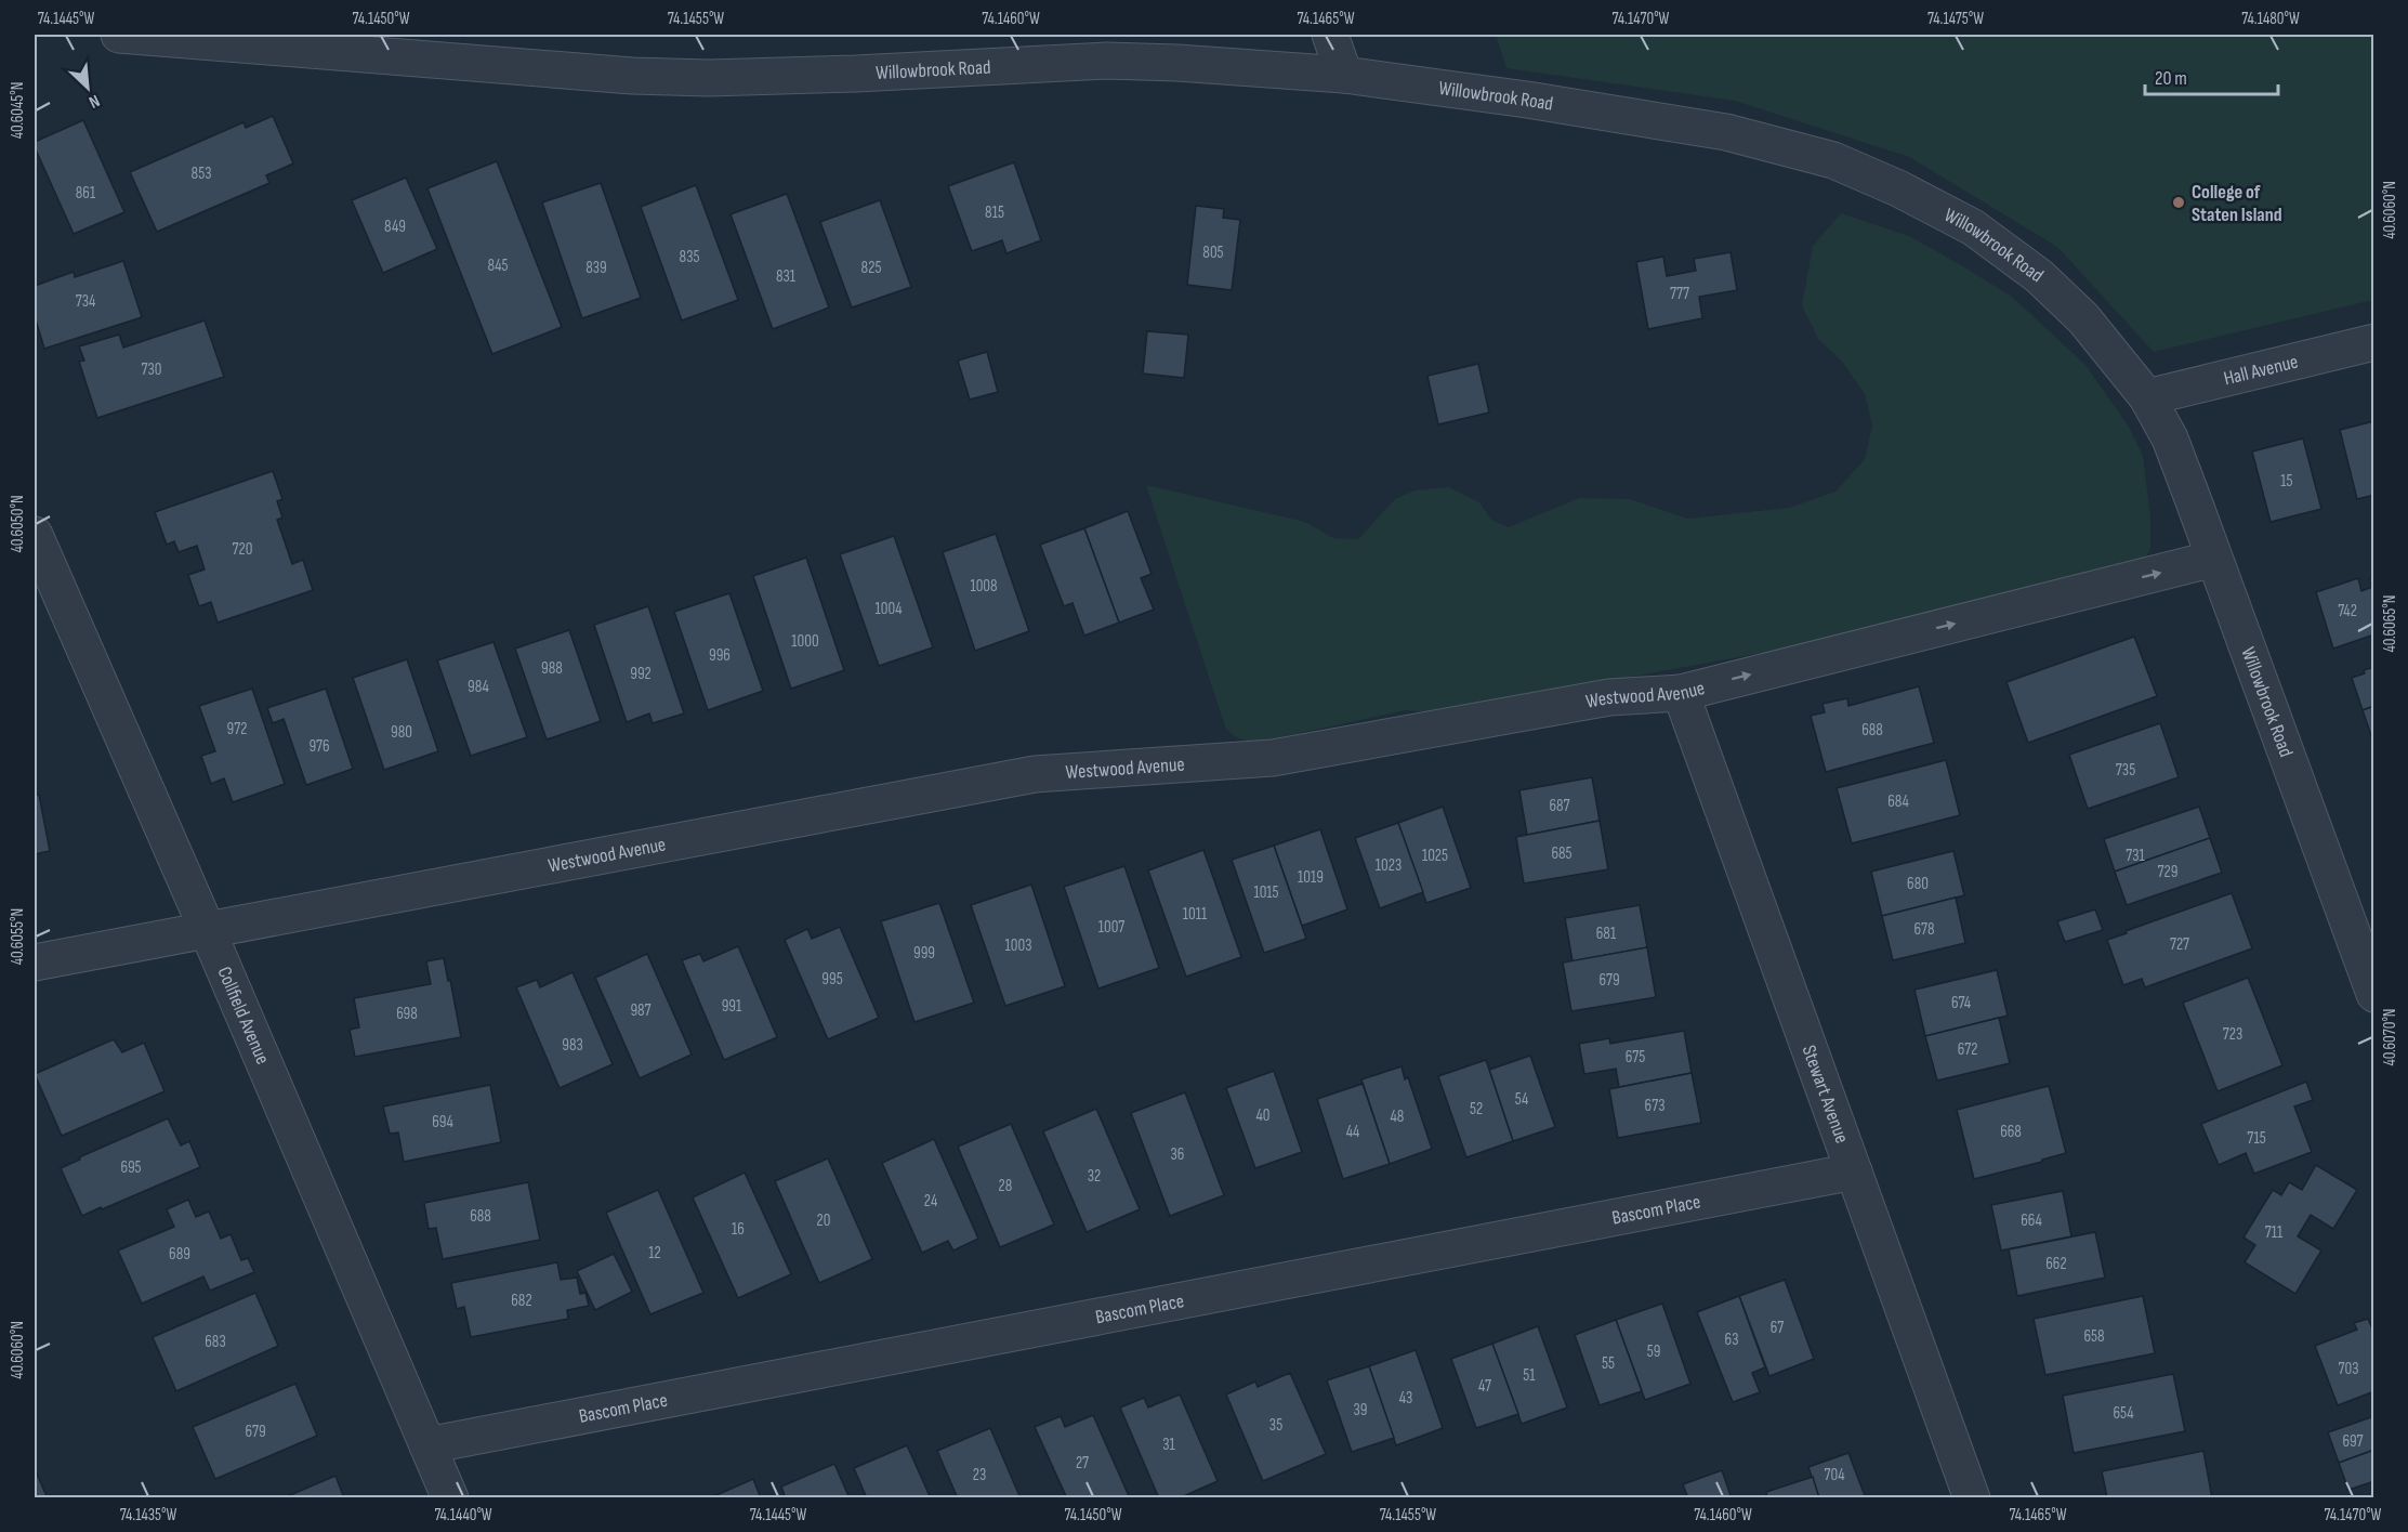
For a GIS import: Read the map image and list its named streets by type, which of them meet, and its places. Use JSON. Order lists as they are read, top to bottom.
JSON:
{
  "streets": {
    "street": [
      "Willowbrook Road",
      "Hall Avenue",
      "Westwood Avenue",
      "Collfield Avenue",
      "Stewart Avenue",
      "Bascom Place"
    ]
  },
  "crossings": [
    ["Willowbrook Road", "Hall Avenue"],
    ["Willowbrook Road", "Westwood Avenue"],
    ["Westwood Avenue", "Collfield Avenue"],
    ["Westwood Avenue", "Stewart Avenue"],
    ["Collfield Avenue", "Bascom Place"],
    ["Stewart Avenue", "Bascom Place"]
  ],
  "places": ["College of Staten Island"],
  "house_numbers": [
    "853",
    "861",
    "815",
    "849",
    "805",
    "835",
    "845",
    "839",
    "825",
    "831",
    "777",
    "734",
    "730",
    "15",
    "720",
    "1008",
    "1004",
    "742",
    "1000",
    "996",
    "988",
    "992",
    "984",
    "972",
    "688",
    "980",
    "976",
    "735",
    "684",
    "687",
    "685",
    "1025",
    "731",
    "1023",
    "729",
    "1019",
    "680",
    "1015",
    "1011",
    "1007",
    "678",
    "681",
    "727",
    "1003",
    "999",
    "995",
    "679",
    "674",
    "991",
    "987",
    "698",
    "723",
    "983",
    "672",
    "675",
    "54",
    "673",
    "52",
    "40",
    "48",
    "694",
    "44",
    "668",
    "715",
    "36",
    "695",
    "32",
    "28",
    "24",
    "688",
    "20",
    "664",
    "16",
    "711",
    "12",
    "689",
    "662",
    "682",
    "67",
    "658",
    "63",
    "683",
    "59",
    "55",
    "703",
    "51",
    "47",
    "43",
    "39",
    "654",
    "35",
    "679",
    "697",
    "31",
    "27",
    "23",
    "704"
  ],
  "scale_bar": "20 m",
  "north": "bottom right",
  "coordinates": [
    "74.1445°W",
    "74.1450°W",
    "74.1455°W",
    "74.1460°W",
    "74.1465°W",
    "74.1470°W",
    "74.1475°W",
    "74.1480°W",
    "40.6045°N",
    "40.6060°N",
    "40.6050°N",
    "40.6065°N",
    "40.6055°N",
    "40.6070°N",
    "74.1435°W",
    "74.1440°W"
  ]
}
